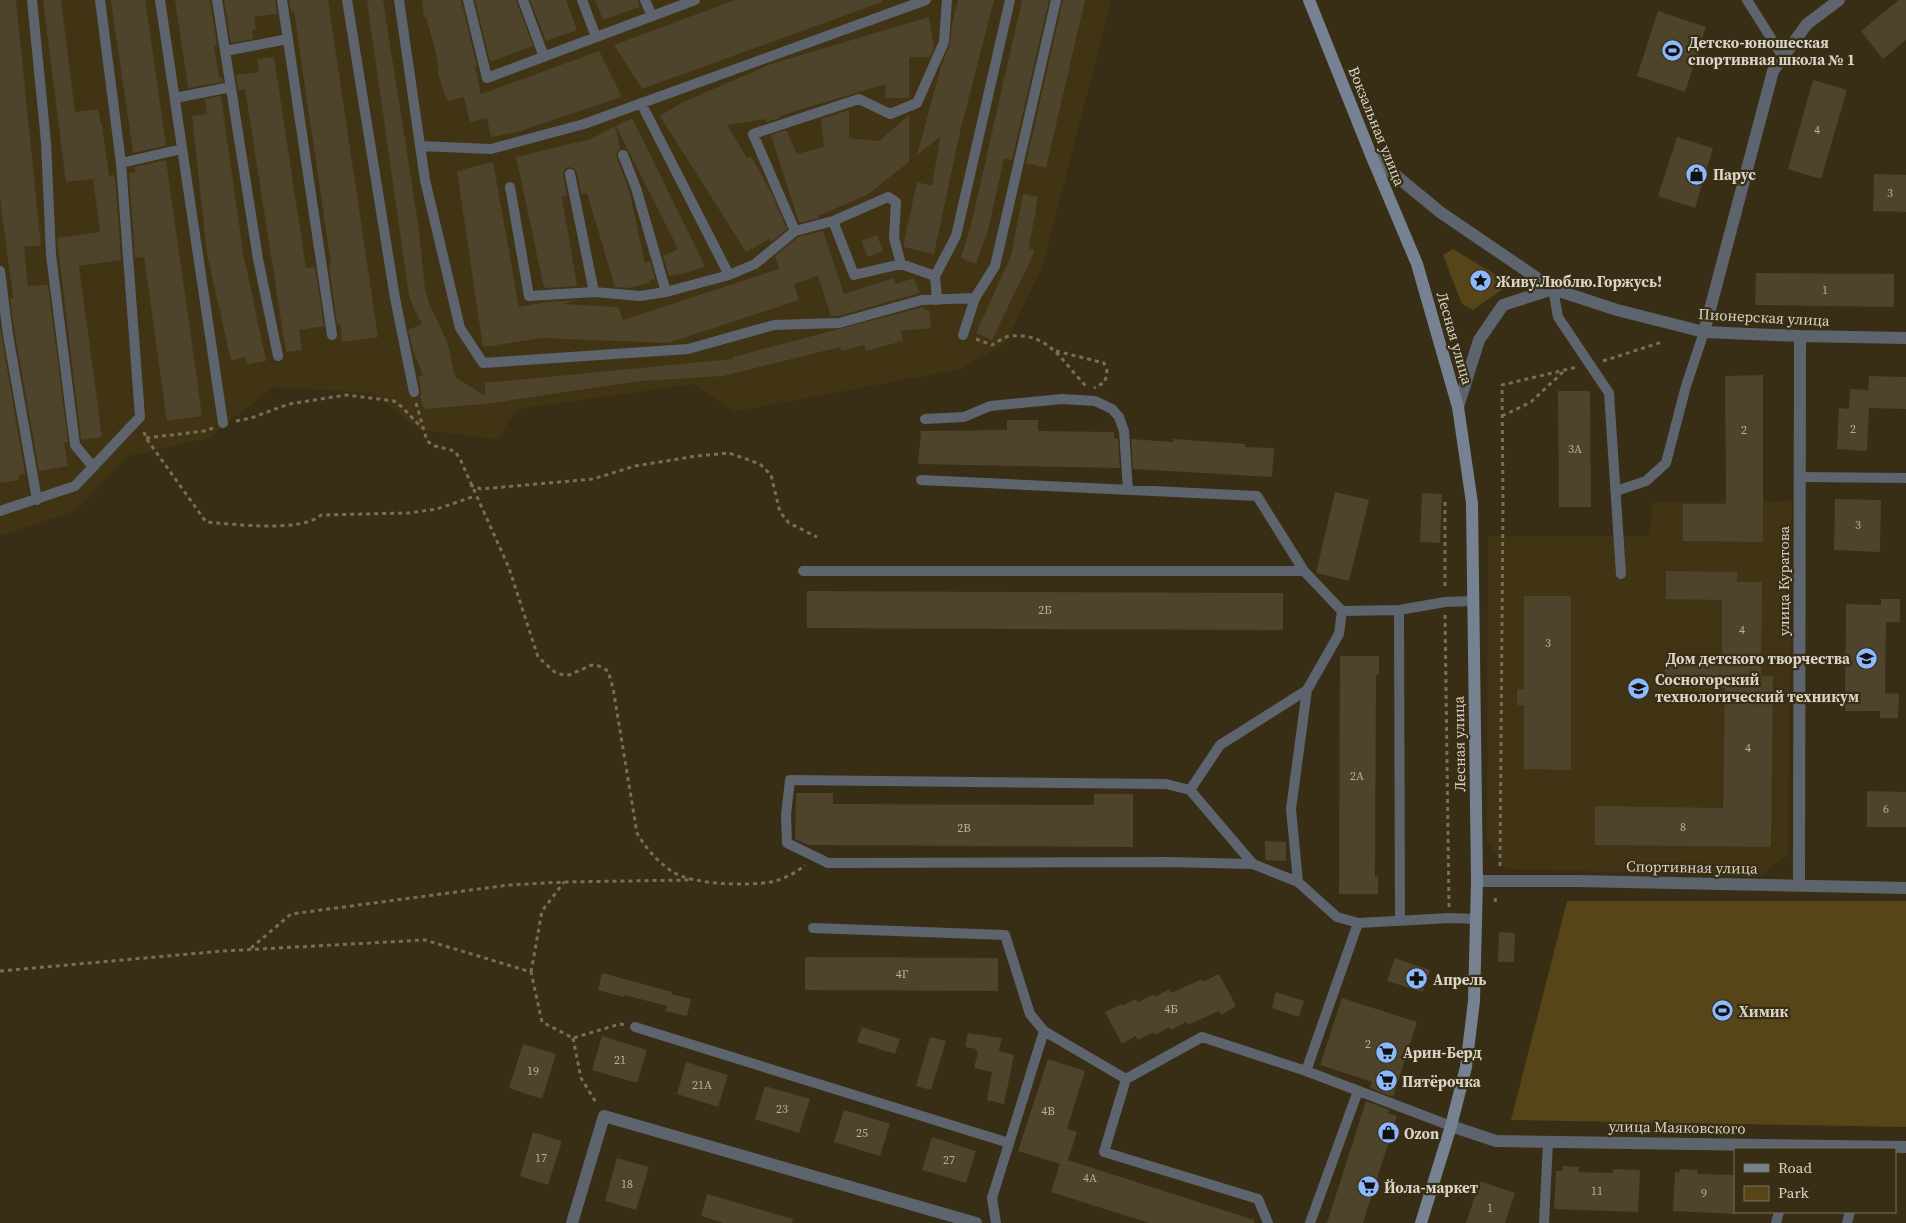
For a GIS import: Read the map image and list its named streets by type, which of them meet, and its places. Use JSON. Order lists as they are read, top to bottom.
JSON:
{
  "streets": {
    "main road": ["Вокзальная улица", "Лесная улица"],
    "street": [
      "Пионерская улица",
      "улица Куратова",
      "Спортивная улица",
      "улица Маяковского"
    ]
  },
  "crossings": [
    ["Вокзальная улица", "Пионерская улица"],
    ["Вокзальная улица", "Лесная улица"],
    ["Пионерская улица", "улица Куратова"],
    ["Лесная улица", "Спортивная улица"],
    ["Лесная улица", "улица Маяковского"],
    ["улица Куратова", "Спортивная улица"]
  ],
  "places": {
    "sports": ["Детско-юношеская спортивная школа № 1", "Химик"],
    "shop": ["Парус", "Ozon"],
    "place": ["Живу.Люблю.Горжусь!"],
    "school or university": ["Дом детского творчества", "Сосногорский технологический техникум"],
    "pharmacy": ["Апрель"],
    "supermarket": ["Арин-Берд", "Пятёрочка", "Йола-маркет"]
  },
  "house_numbers": [
    "4",
    "3",
    "1",
    "2",
    "2",
    "3А",
    "3",
    "2Б",
    "4",
    "3",
    "4",
    "2А",
    "6",
    "8",
    "2В",
    "4Г",
    "4Б",
    "2",
    "21",
    "19",
    "21А",
    "23",
    "4В",
    "25",
    "17",
    "27",
    "4А",
    "18",
    "11",
    "9",
    "1"
  ],
  "legend": ["Road", "Park"]
}
